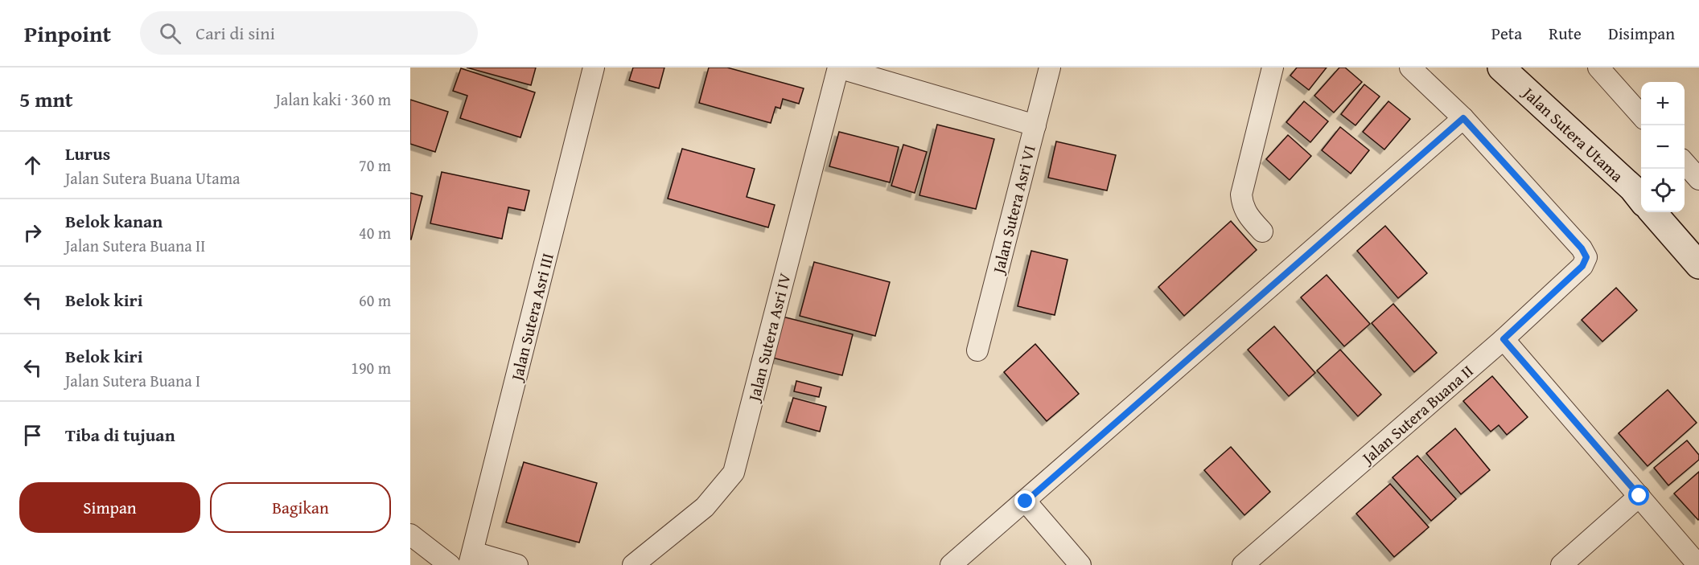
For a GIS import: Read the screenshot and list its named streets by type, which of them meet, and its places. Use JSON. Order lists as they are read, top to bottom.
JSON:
{
  "streets": {
    "street": [
      "Jalan Sutera Utama",
      "Jalan Sutera Asri VI",
      "Jalan Sutera Asri III",
      "Jalan Sutera Asri IV",
      "Jalan Sutera Buana II"
    ]
  },
  "page": {
    "header": "Pinpoint",
    "search": "Cari di sini",
    "nav": ["Peta", "Rute", "Disimpan"],
    "heading": ["5 mnt", "Jalan kaki · 360 m"],
    "map_buttons": ["+", "−"],
    "list": [
      ["Lurus", "Jalan Sutera Buana Utama", "70 m"],
      ["Belok kanan", "Jalan Sutera Buana II", "40 m"],
      ["Belok kiri", "60 m"],
      ["Belok kiri", "Jalan Sutera Buana I", "190 m"],
      "Tiba di tujuan"
    ],
    "buttons": ["Simpan", "Bagikan"]
  }
}
